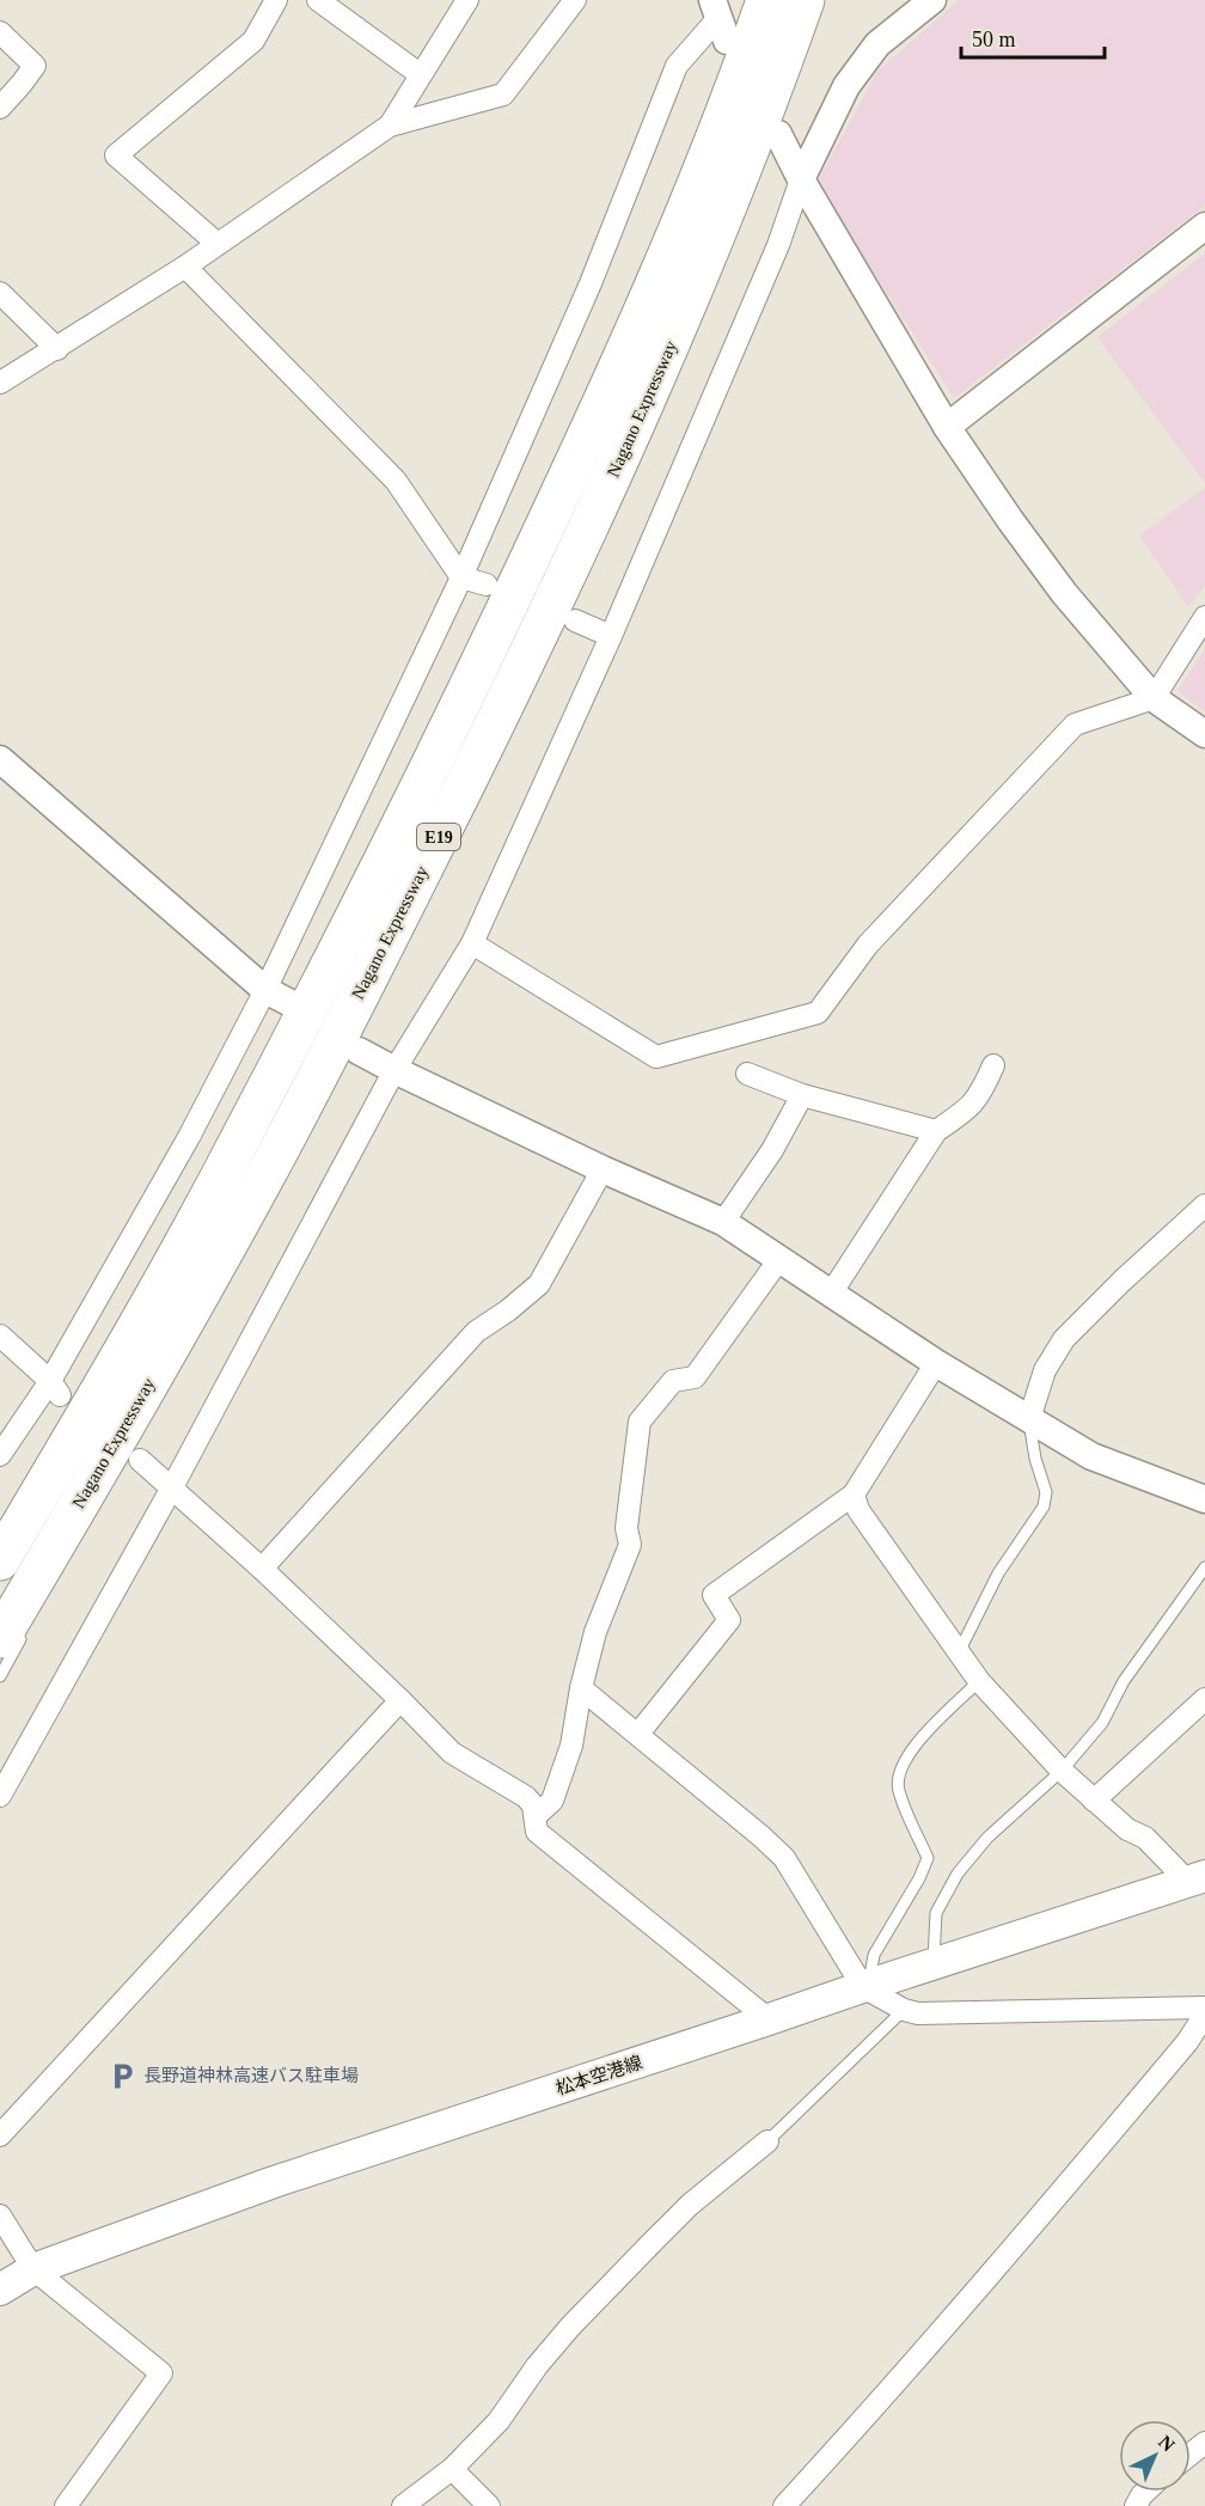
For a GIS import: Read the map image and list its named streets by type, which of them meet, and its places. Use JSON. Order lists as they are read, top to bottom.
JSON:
{
  "streets": {
    "highway": ["Nagano Expressway", "E19"],
    "main road": ["松本空港線"]
  },
  "places": {
    "parking": ["長野道神林高速バス駐車場"]
  },
  "scale_bar": "50 m",
  "north": "top right"
}
